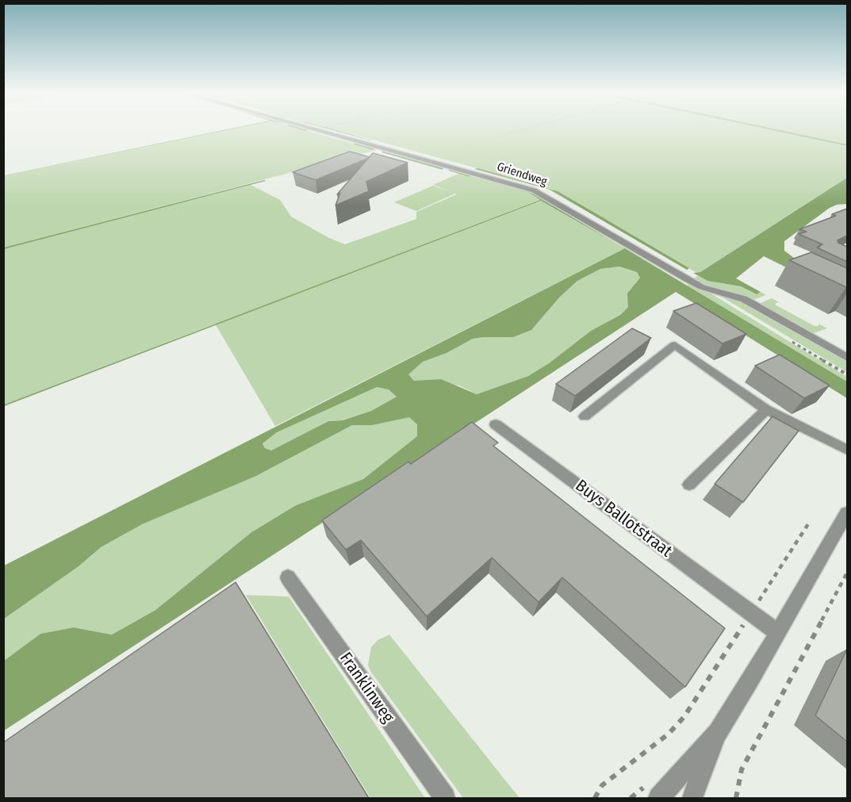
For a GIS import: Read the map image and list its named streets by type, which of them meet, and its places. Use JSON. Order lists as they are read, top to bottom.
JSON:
{
  "streets": {
    "street": ["Griendweg", "Buys Ballotstraat", "Franklinweg"]
  }
}
